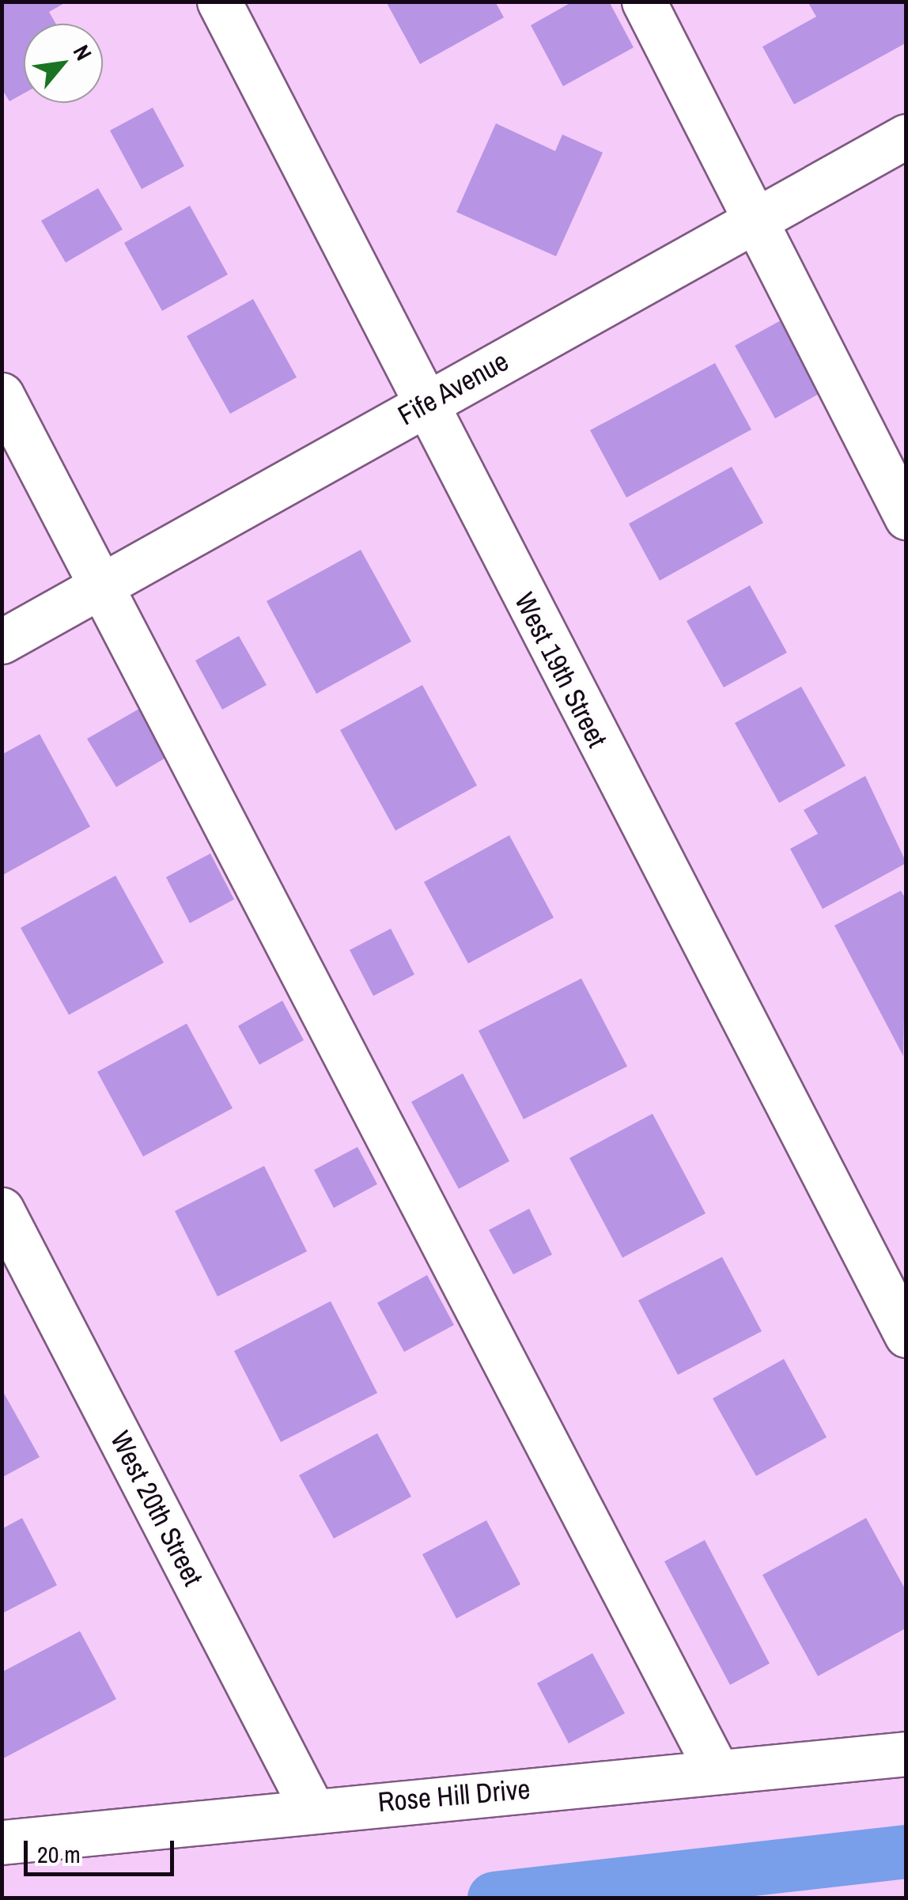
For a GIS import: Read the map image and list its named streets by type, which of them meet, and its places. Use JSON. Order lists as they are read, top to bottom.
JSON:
{
  "streets": {
    "street": [
      "Fife Avenue",
      "West 19th Street",
      "West 20th Street",
      "Rose Hill Drive"
    ]
  },
  "crossings": [
    ["Fife Avenue", "West 19th Street"],
    ["West 20th Street", "Rose Hill Drive"]
  ],
  "scale_bar": "20 m",
  "north": "top right"
}
